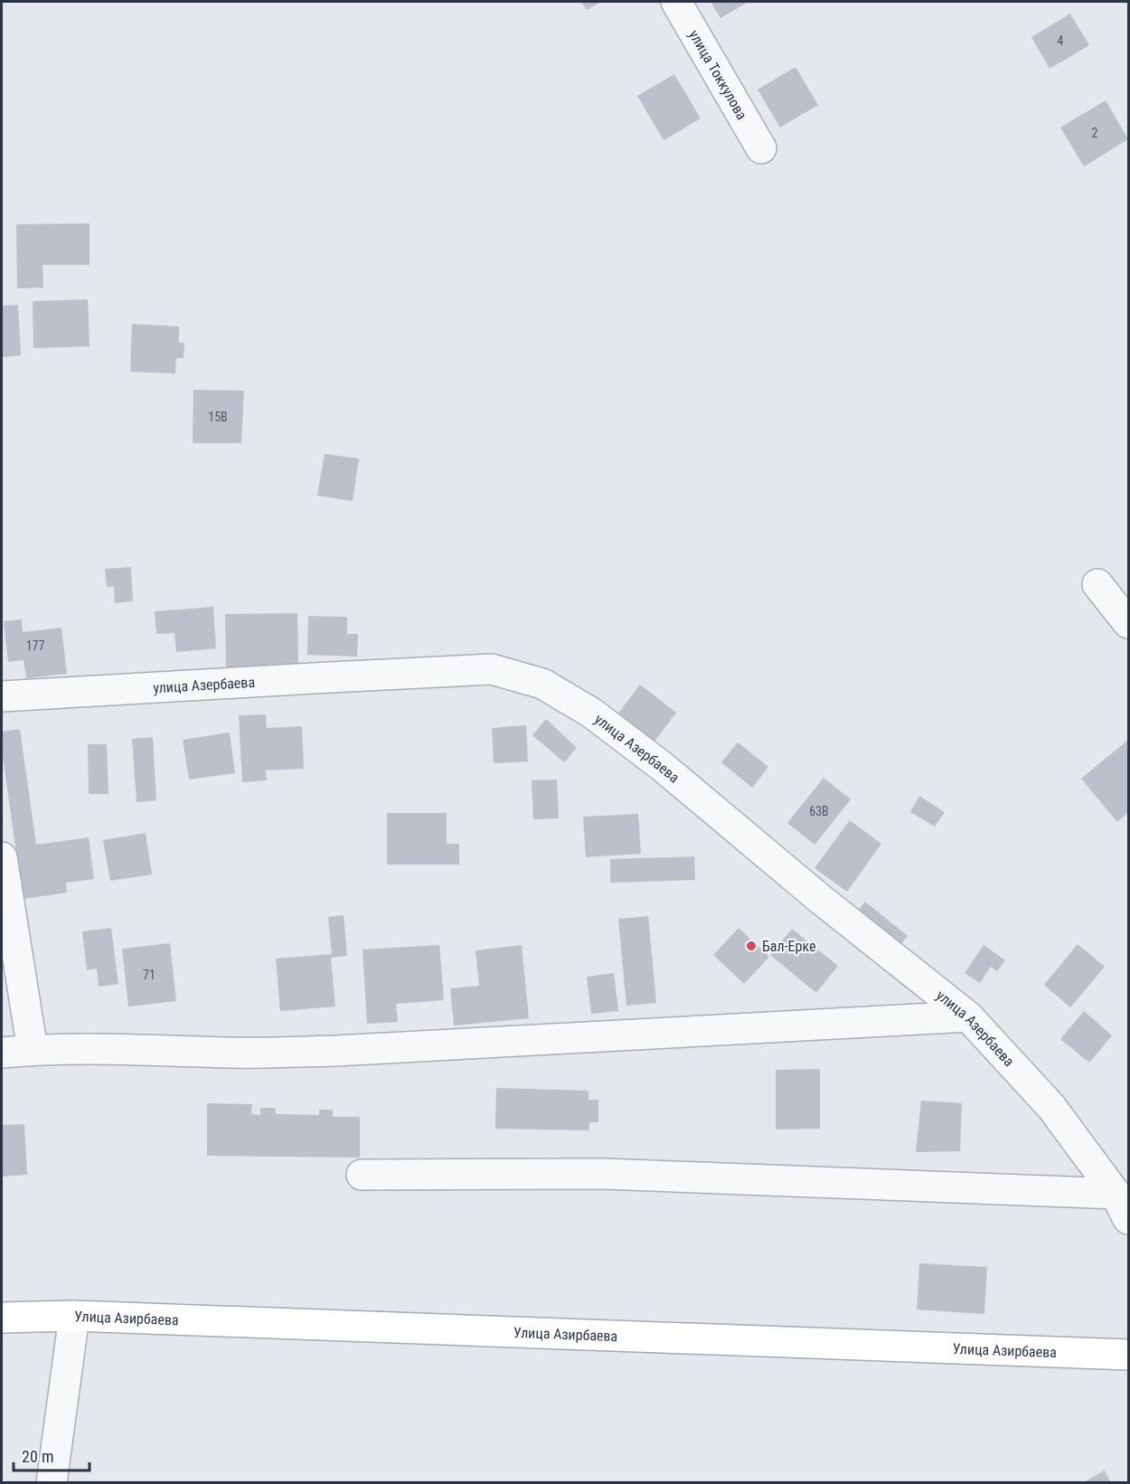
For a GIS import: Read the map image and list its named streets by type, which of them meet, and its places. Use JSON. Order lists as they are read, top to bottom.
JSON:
{
  "streets": {
    "main road": ["Улица Азирбаева"],
    "street": ["улица Токкулова", "улица Азербаева"]
  },
  "places": ["Бал-Ерке"],
  "house_numbers": [
    "4",
    "2",
    "15В",
    "177",
    "63В",
    "71"
  ],
  "scale_bar": "20 m"
}
